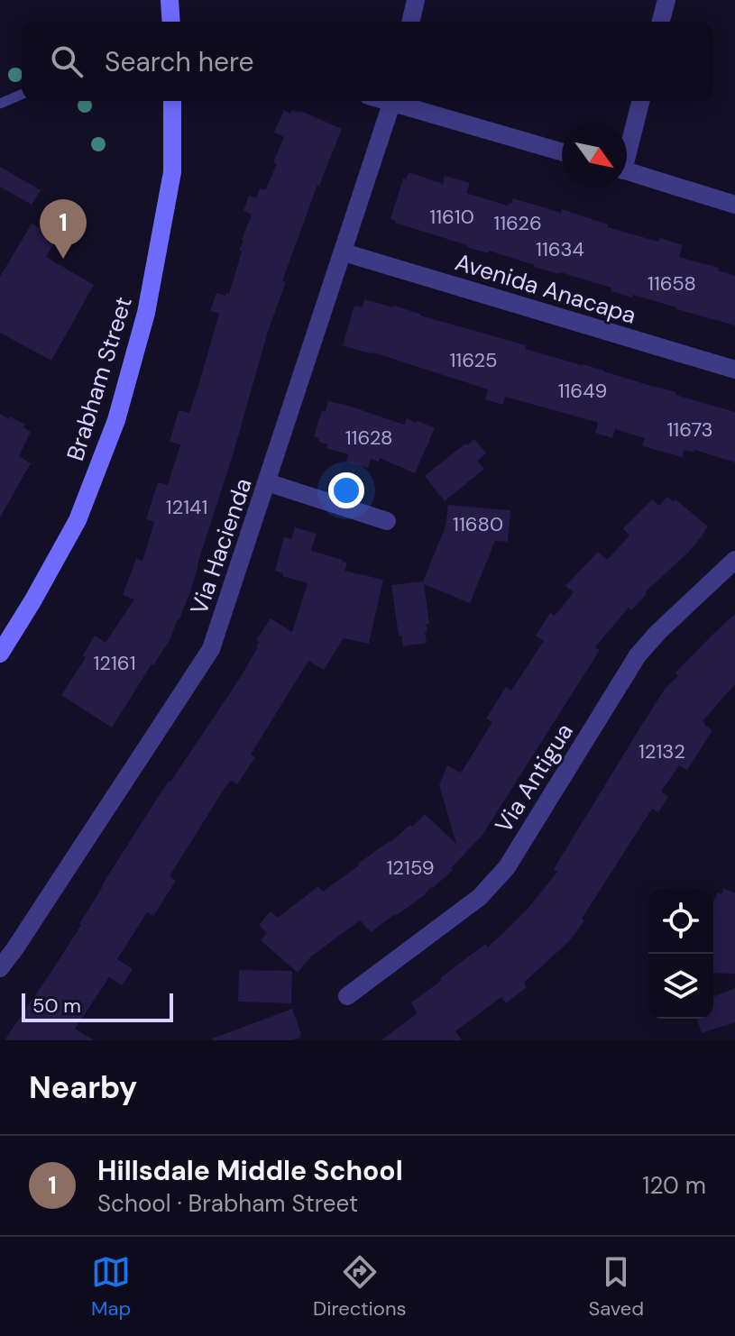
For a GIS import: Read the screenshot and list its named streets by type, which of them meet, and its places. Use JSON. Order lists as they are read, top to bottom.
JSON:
{
  "streets": {
    "main road": ["Brabham Street"],
    "street": ["Avenida Anacapa", "Via Hacienda", "Via Antigua"]
  },
  "crossings": [
    ["Avenida Anacapa", "Via Hacienda"]
  ],
  "house_numbers": [
    "11610",
    "11626",
    "11634",
    "11658",
    "11625",
    "11649",
    "11673",
    "11628",
    "12141",
    "11680",
    "12161",
    "12132",
    "12159"
  ],
  "scale_bar": "50 m",
  "north": "bottom right",
  "page": {
    "search": "Search here",
    "pins": "1",
    "scale": "50 m",
    "heading": "Nearby",
    "list": [
      {
        "mark": "1",
        "name": "Hillsdale Middle School",
        "note": "School · Brabham Street",
        "value": "120 m"
      }
    ],
    "nav": ["Map", "Directions", "Saved"]
  }
}
